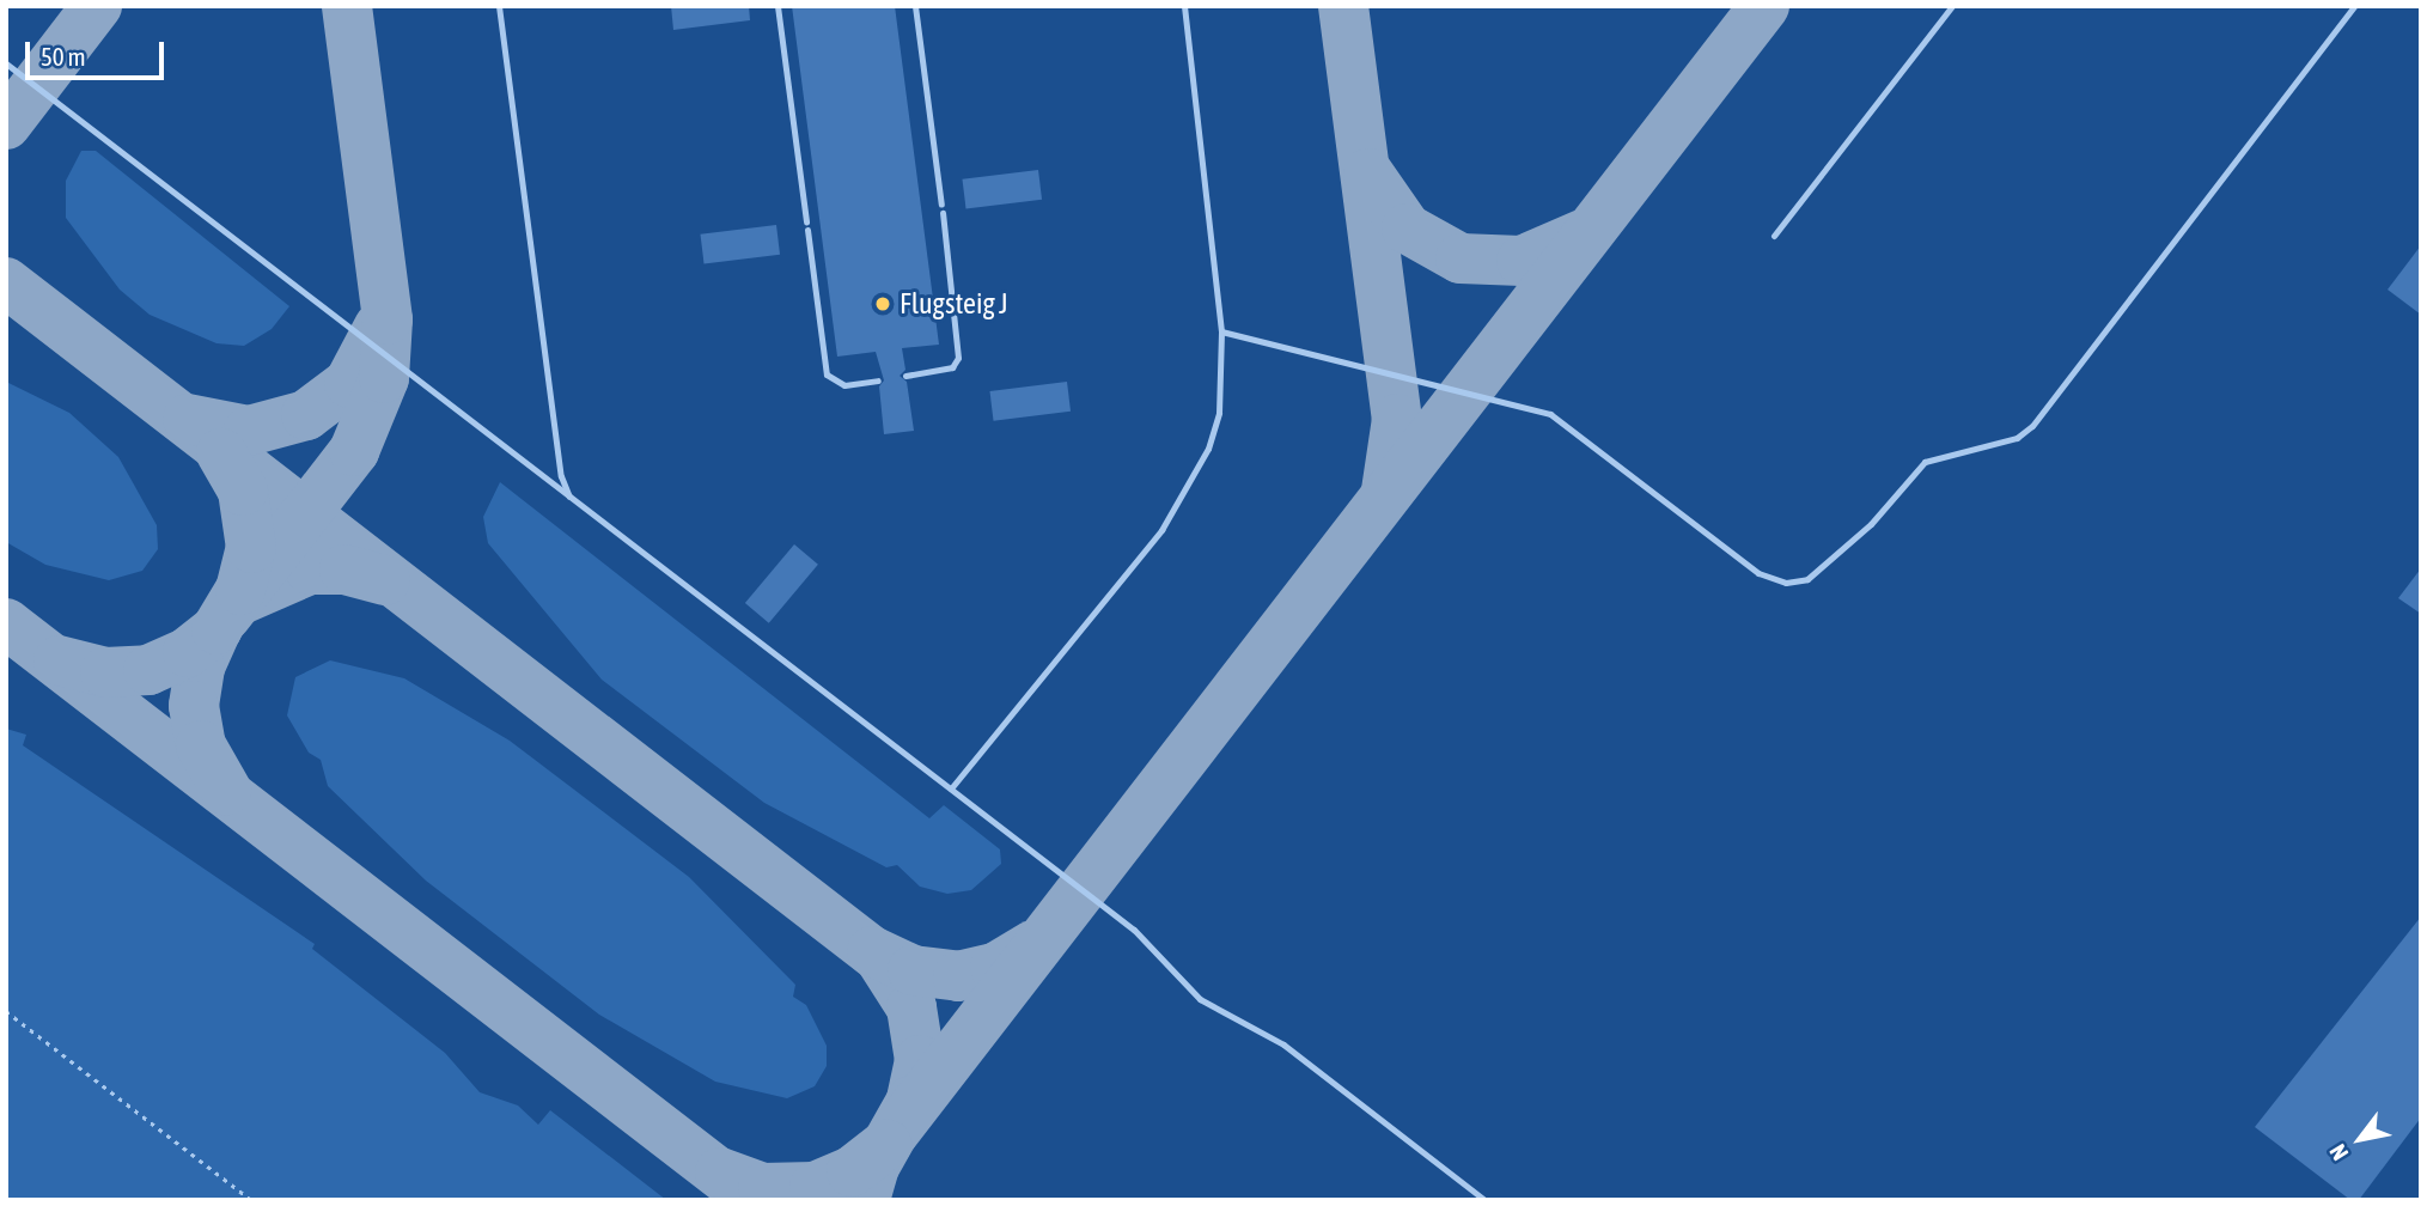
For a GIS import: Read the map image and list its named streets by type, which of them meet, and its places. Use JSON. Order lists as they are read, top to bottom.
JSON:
{
  "places": ["Flugsteig J"],
  "scale_bar": "50 m",
  "north": "bottom left"
}
